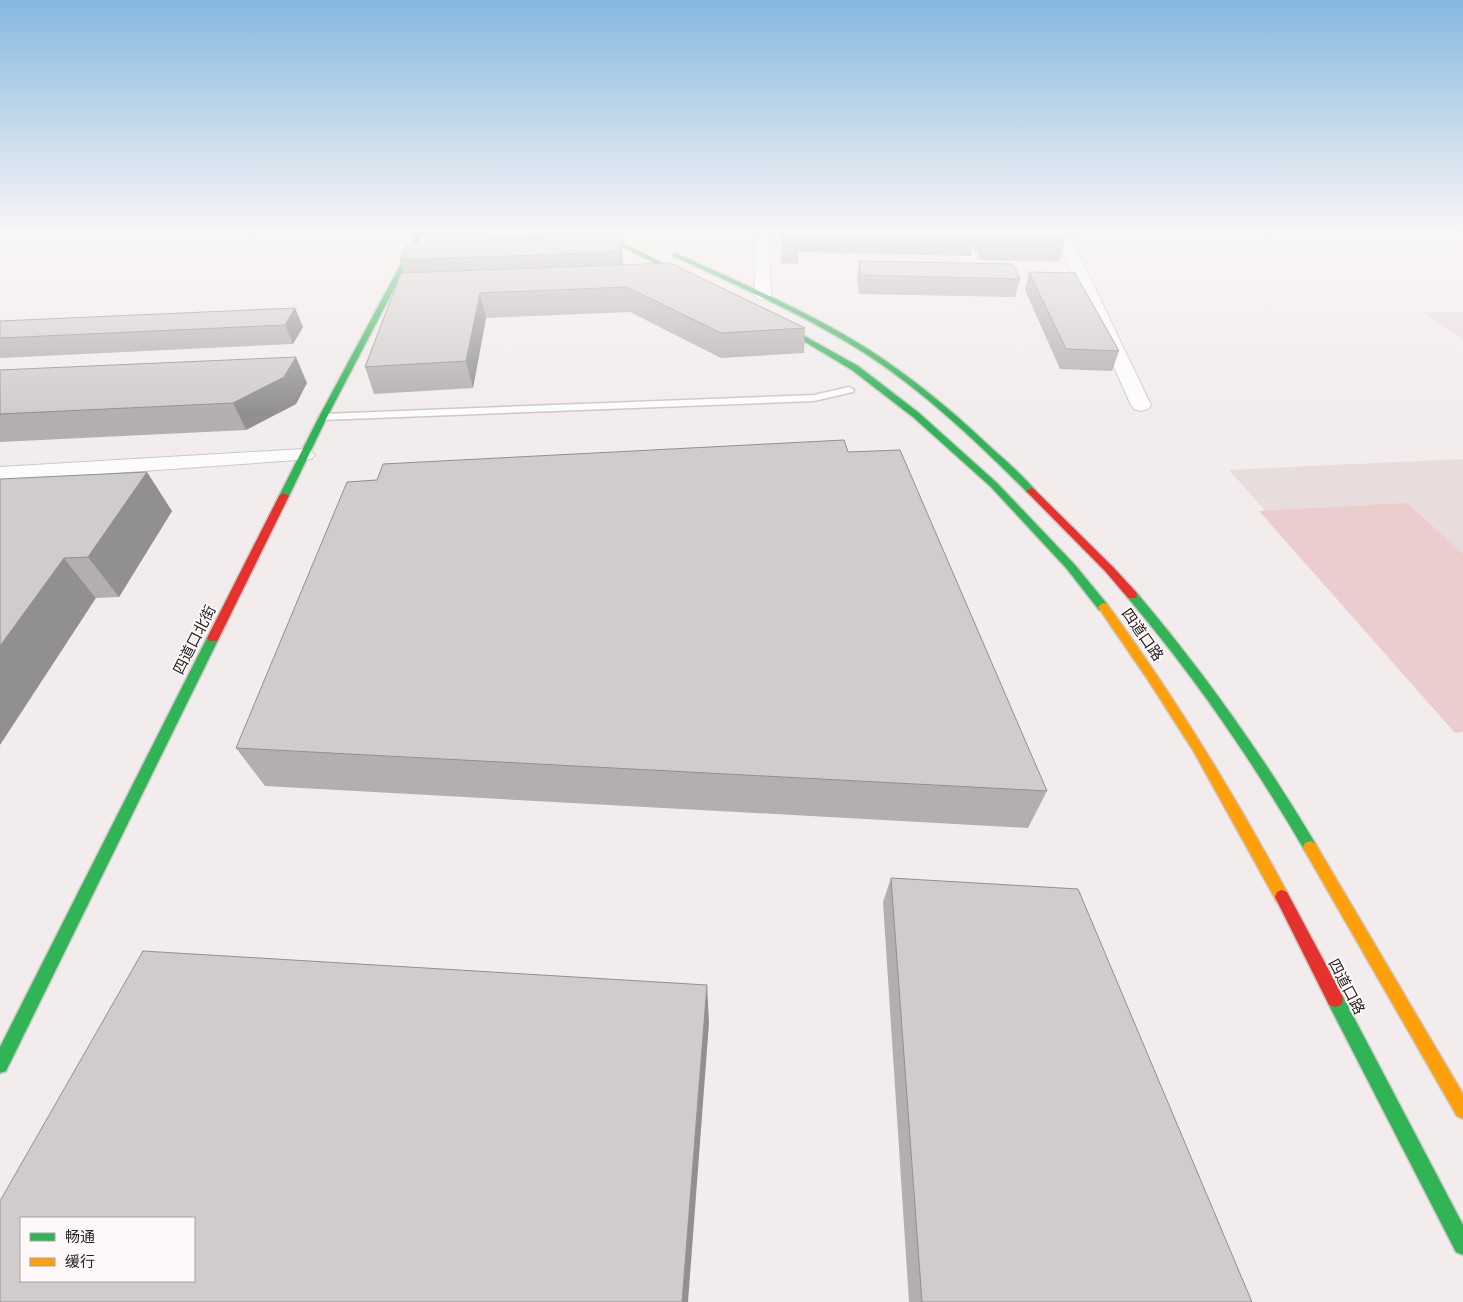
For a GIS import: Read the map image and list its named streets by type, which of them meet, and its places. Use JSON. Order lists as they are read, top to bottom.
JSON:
{
  "streets": {
    "street": ["四道口路", "四道口北街"]
  },
  "legend": ["畅通", "缓行"]
}
